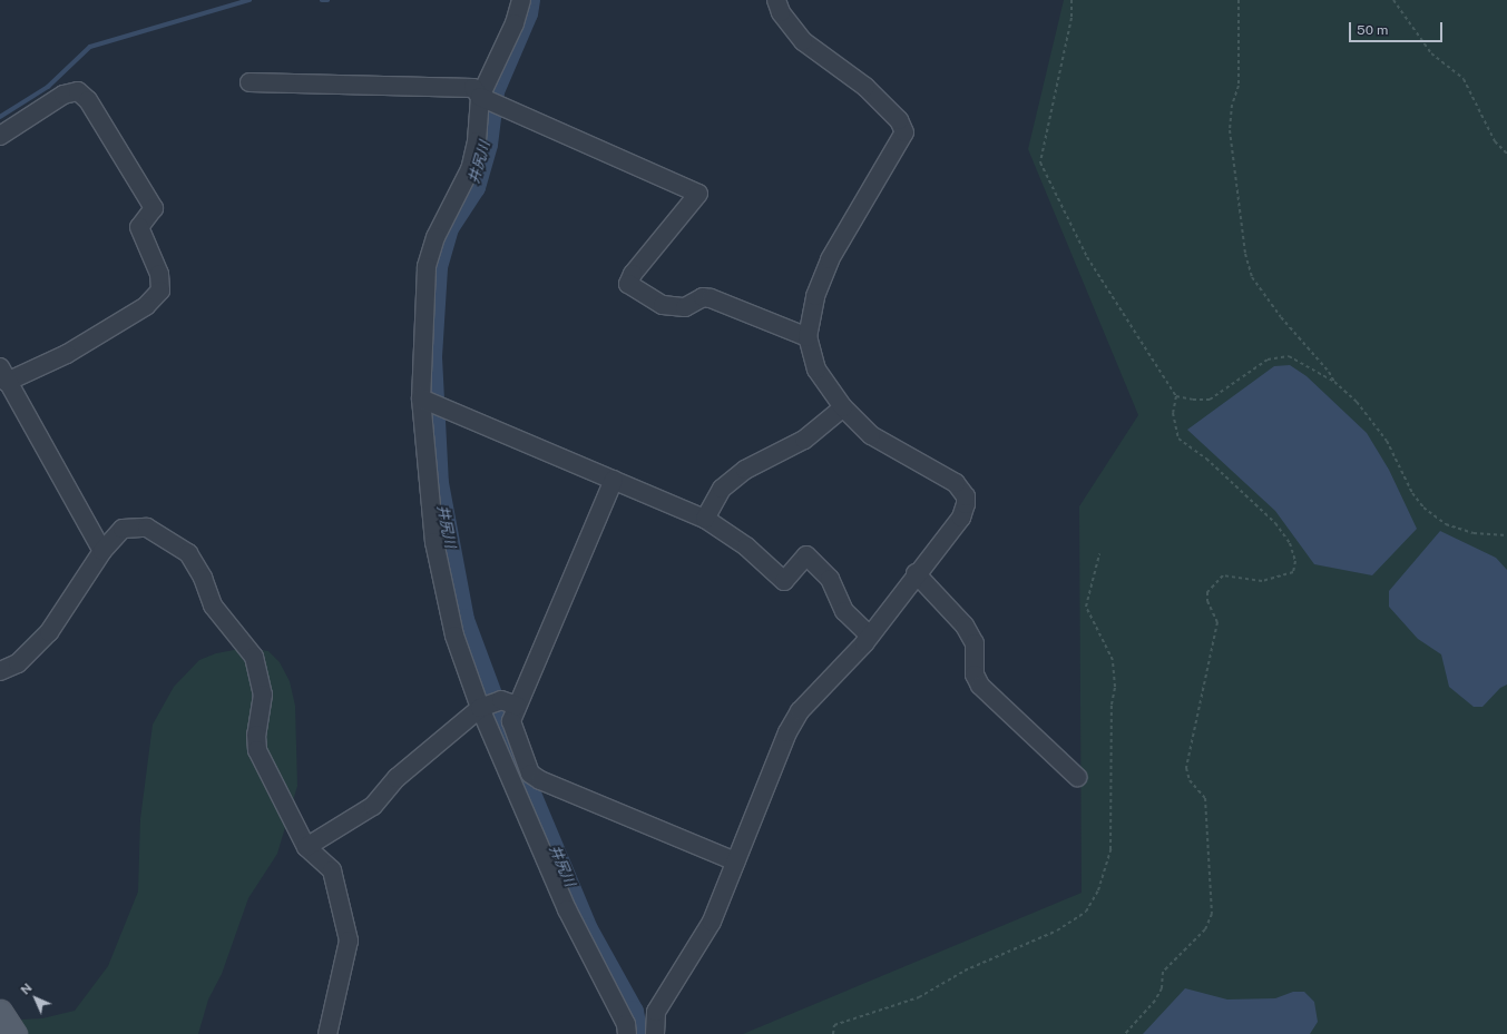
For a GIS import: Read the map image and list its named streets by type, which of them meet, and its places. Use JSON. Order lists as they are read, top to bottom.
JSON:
{
  "water": ["井尻川"],
  "scale_bar": "50 m",
  "north": "top left"
}
